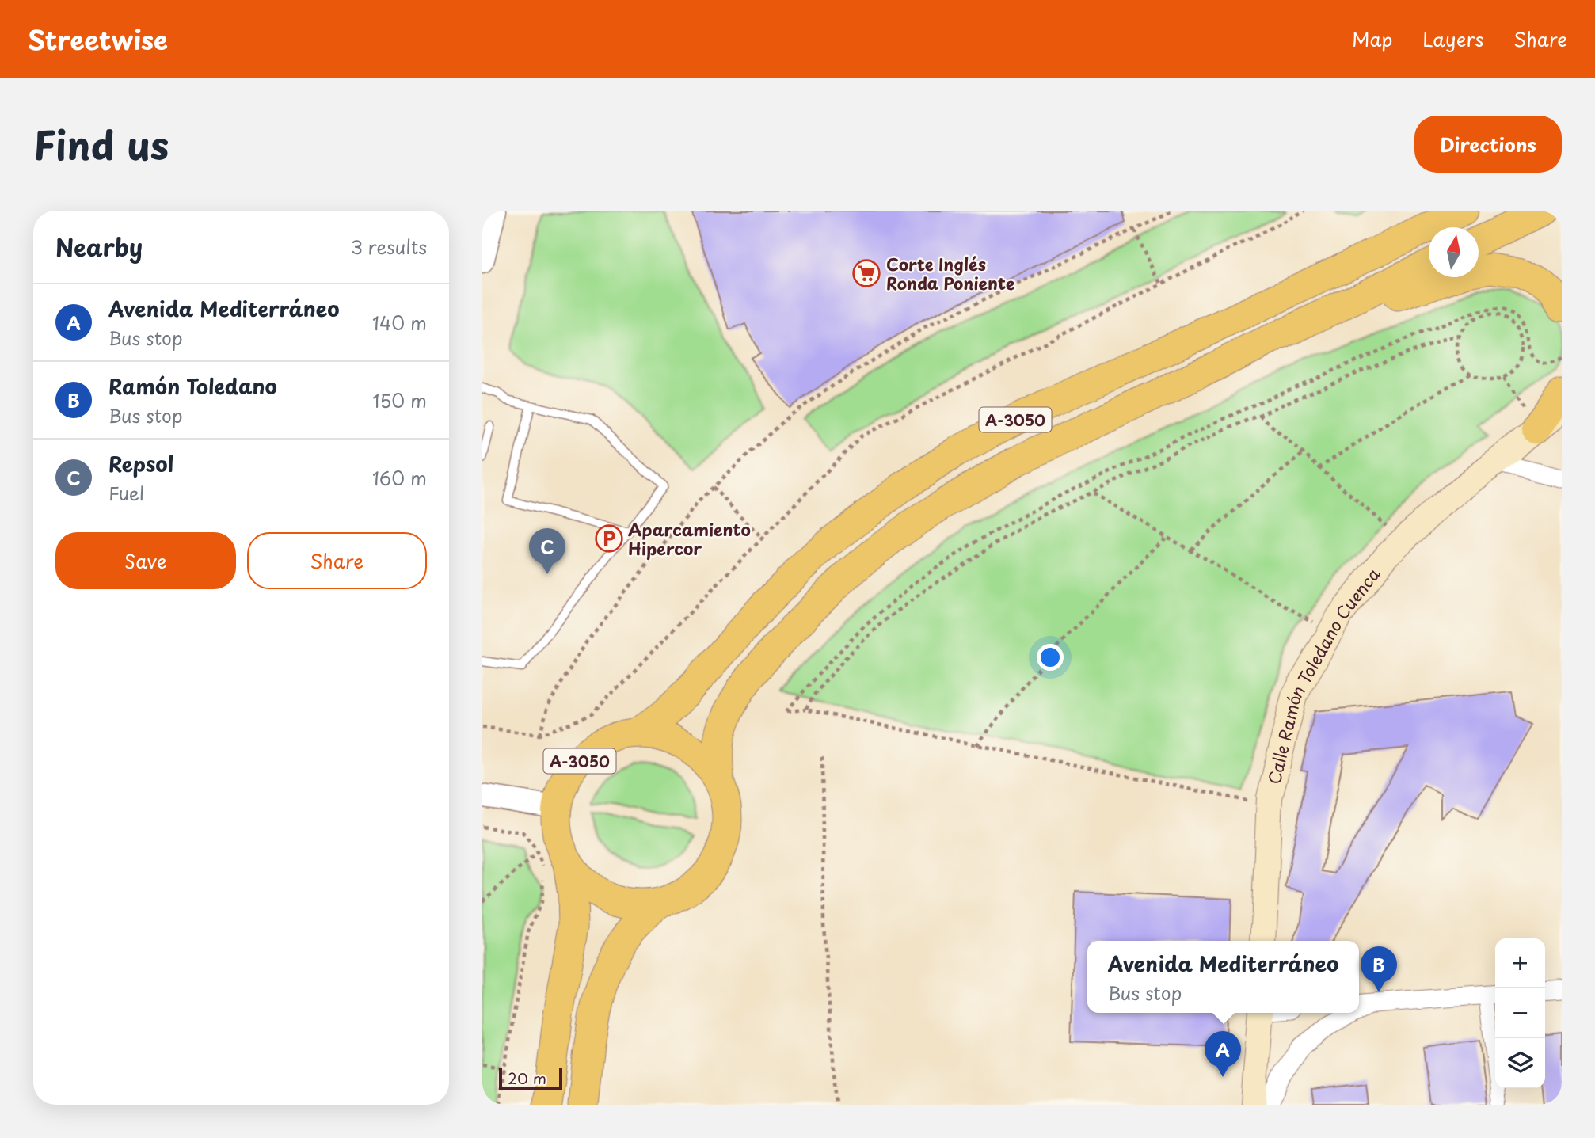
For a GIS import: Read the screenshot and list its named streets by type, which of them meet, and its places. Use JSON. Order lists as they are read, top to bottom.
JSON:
{
  "streets": {
    "highway": ["A-3050"],
    "main road": ["Calle Ramón Toledano Cuenca"]
  },
  "places": {
    "supermarket": ["Corte Inglés Ronda Poniente"],
    "parking": ["Aparcamiento Hipercor"]
  },
  "scale_bar": "20 m",
  "north": "top",
  "page": {
    "header": "Streetwise",
    "nav": ["Map", "Layers", "Share"],
    "title": "Find us",
    "buttons": [
      "Directions",
      ["Save", "Share"]
    ],
    "heading": ["Nearby", "3 results"],
    "list": [
      {
        "mark": "A",
        "name": "Avenida Mediterráneo",
        "note": "Bus stop",
        "value": "140 m"
      },
      {
        "mark": "B",
        "name": "Ramón Toledano",
        "note": "Bus stop",
        "value": "150 m"
      },
      {
        "mark": "C",
        "name": "Repsol",
        "note": "Fuel",
        "value": "160 m"
      }
    ],
    "pins": ["C", "B", "A"],
    "map_buttons": ["+", "−"],
    "popup": ["Avenida Mediterráneo", "Bus stop"],
    "scale": "20 m"
  }
}
